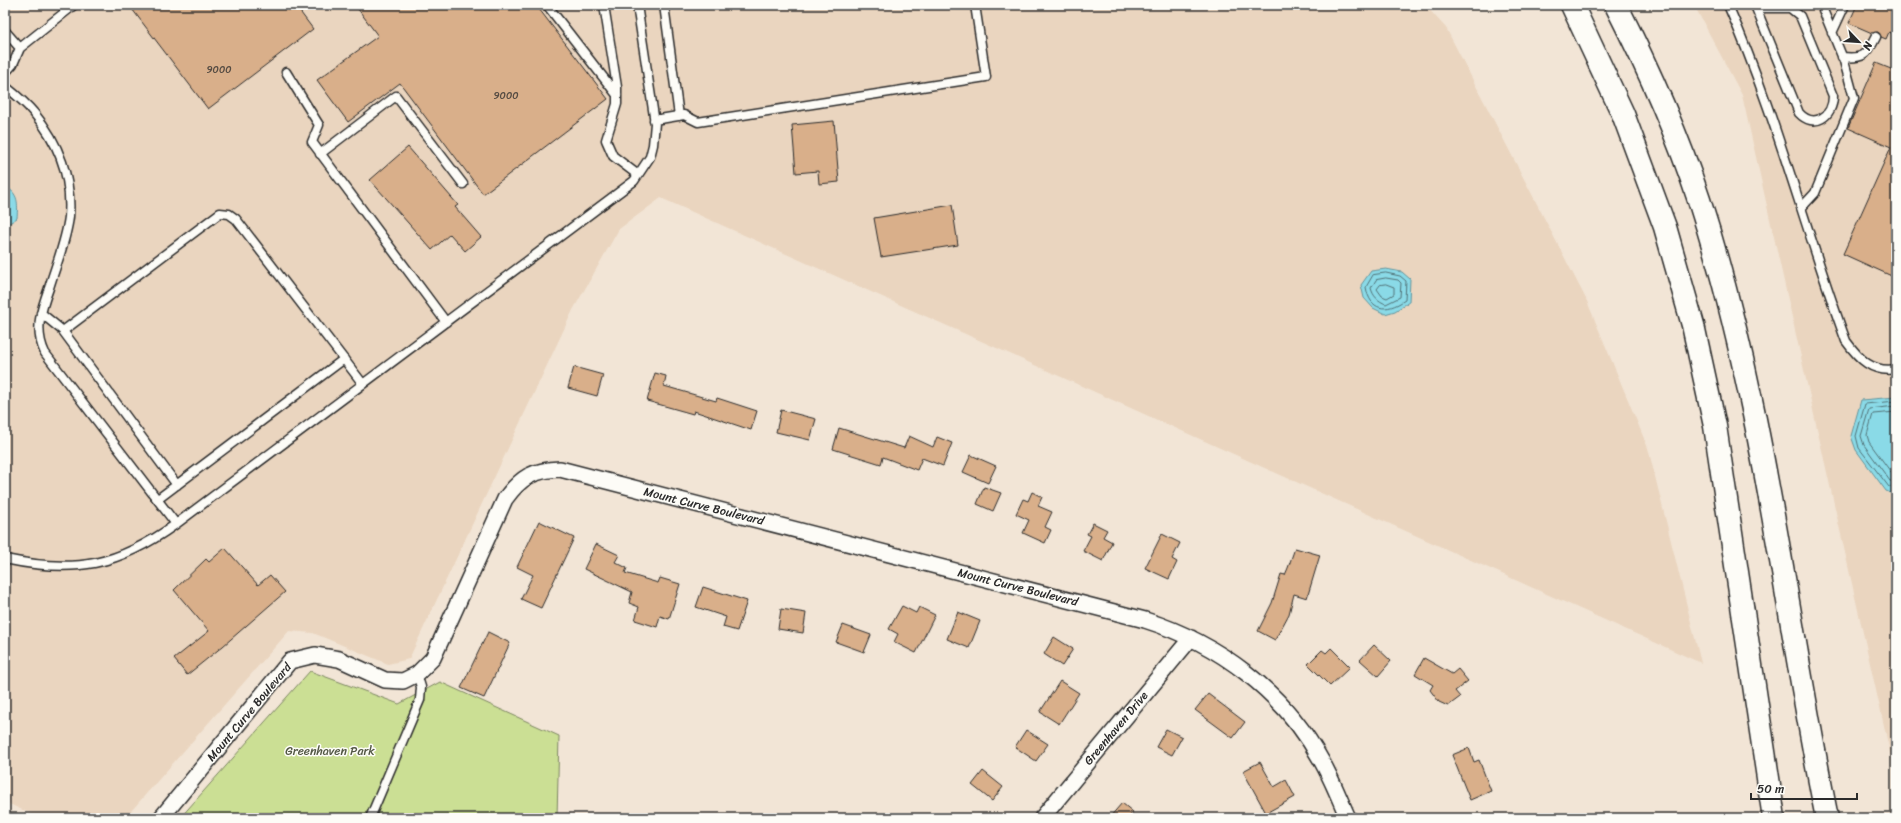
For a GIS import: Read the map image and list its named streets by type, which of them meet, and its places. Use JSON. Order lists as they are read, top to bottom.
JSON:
{
  "streets": {
    "street": ["Mount Curve Boulevard", "Greenhaven Drive"]
  },
  "crossings": [
    ["Mount Curve Boulevard", "Greenhaven Drive"]
  ],
  "parks": ["Greenhaven Park"],
  "house_numbers": ["9000", "9000"],
  "scale_bar": "50 m",
  "north": "bottom right"
}
